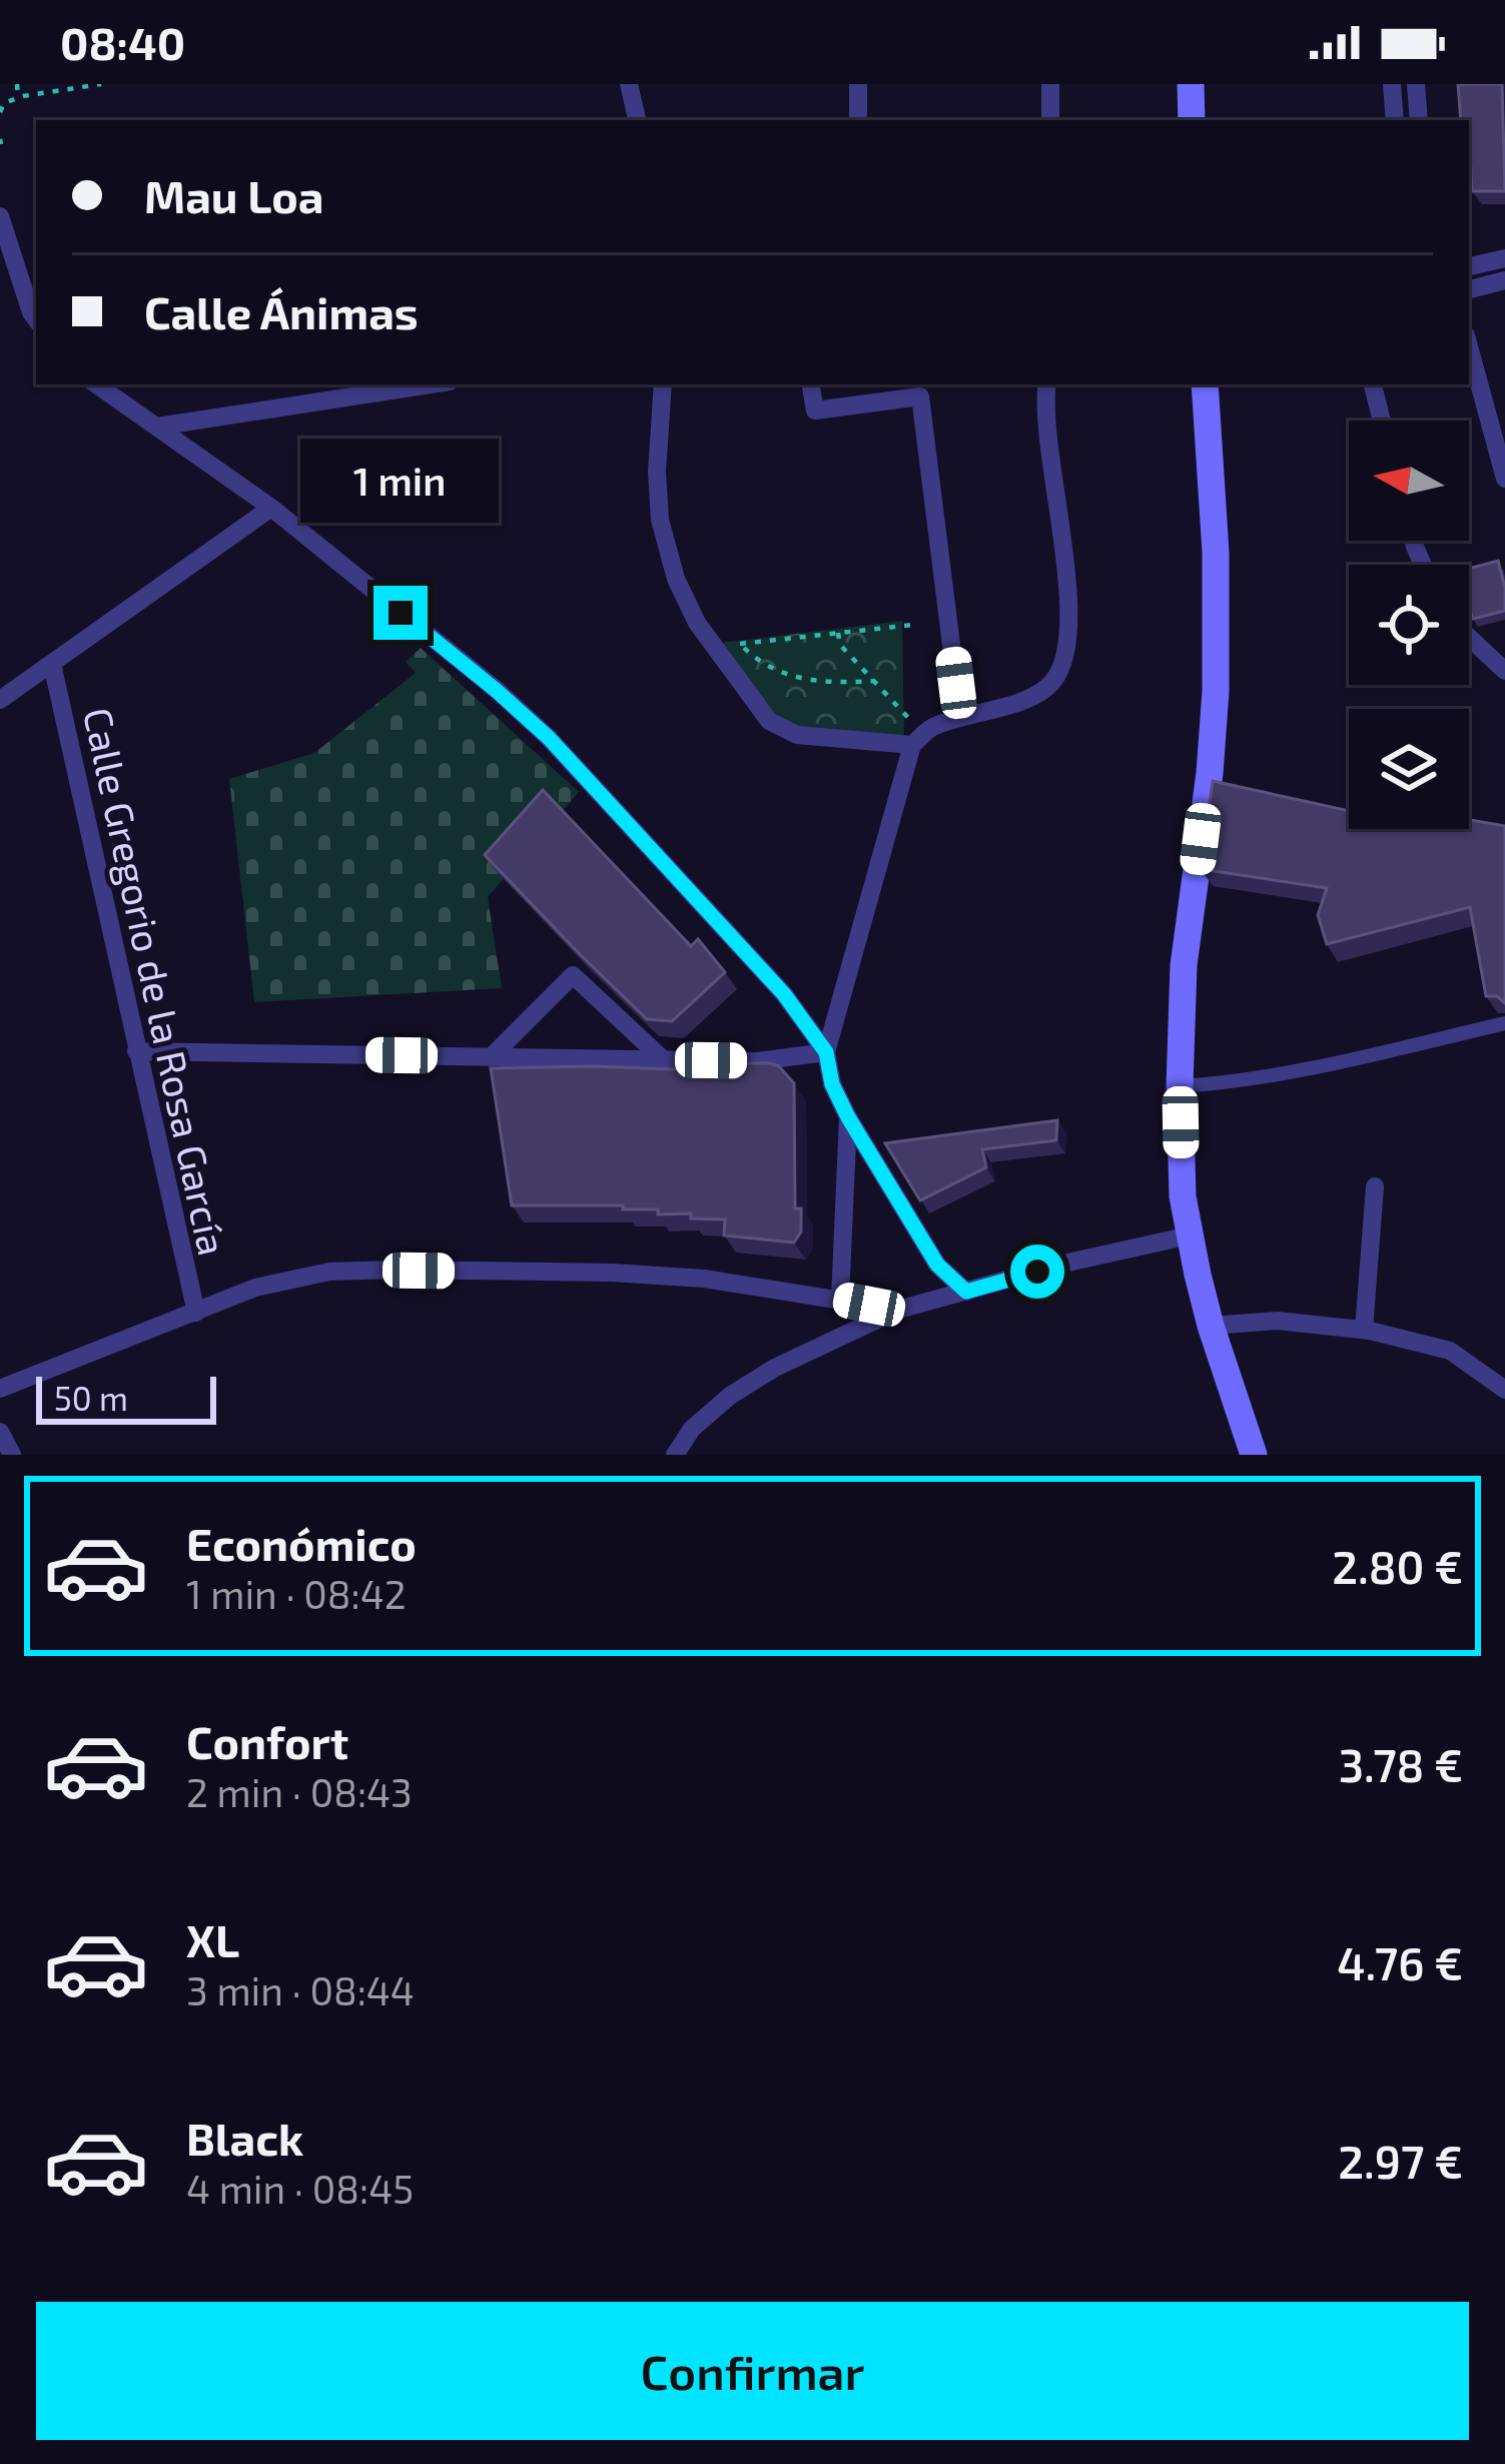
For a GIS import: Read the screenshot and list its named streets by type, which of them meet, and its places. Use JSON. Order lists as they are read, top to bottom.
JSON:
{
  "streets": {
    "street": ["Calle Gregorio de la Rosa García"]
  },
  "scale_bar": "50 m",
  "north": "left",
  "page": {
    "status": "08:40",
    "banner": ["Mau Loa", "Calle Ánimas"],
    "bubble": "1 min",
    "scale": "50 m",
    "list": [
      {
        "name": "Económico",
        "note": "1 min · 08:42",
        "value": "2.80 €"
      },
      {
        "name": "Confort",
        "note": "2 min · 08:43",
        "value": "3.78 €"
      },
      {
        "name": "XL",
        "note": "3 min · 08:44",
        "value": "4.76 €"
      },
      {
        "name": "Black",
        "note": "4 min · 08:45",
        "value": "2.97 €"
      }
    ],
    "buttons": "Confirmar"
  }
}
